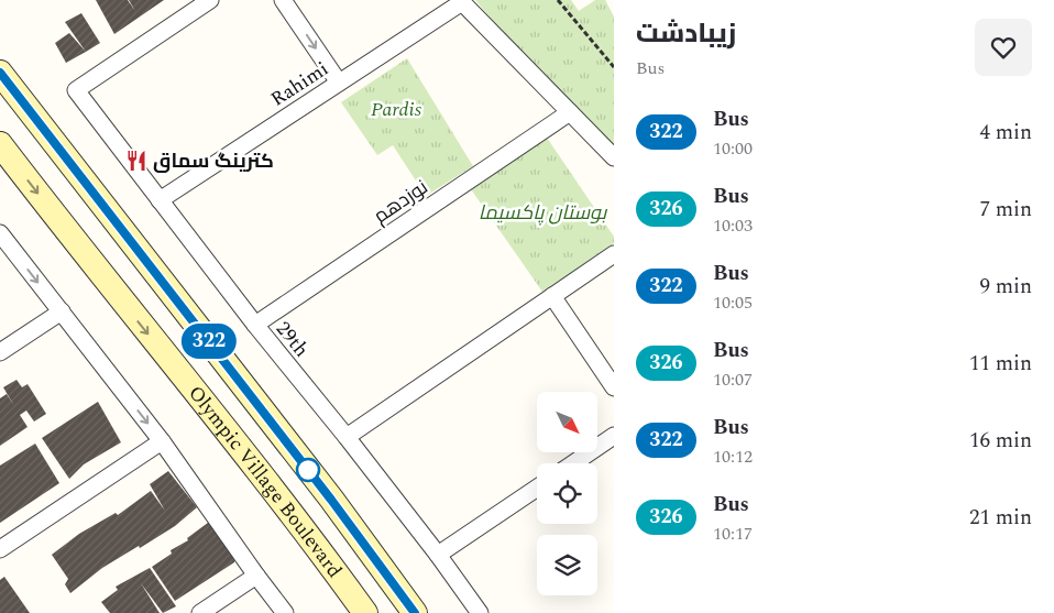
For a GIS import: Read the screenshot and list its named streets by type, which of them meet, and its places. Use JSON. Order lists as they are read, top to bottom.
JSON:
{
  "streets": {
    "main road": ["Olympic Village Boulevard"],
    "street": ["Rahimi", "نوزدهم", "29th"]
  },
  "crossings": [
    ["Rahimi", "29th"],
    ["نوزدهم", "29th"]
  ],
  "parks": ["Pardis", "بوستان پاکسیما"],
  "places": {
    "restaurant": ["کترینگ سماق"]
  },
  "lines": ["bus line 322"],
  "north": "bottom right",
  "page": {
    "on_map": "322",
    "heading": ["زیبادشت", "Bus"],
    "list": [
      {
        "mark": "322",
        "name": "Bus",
        "note": "10:00",
        "value": "4 min"
      },
      {
        "mark": "326",
        "name": "Bus",
        "note": "10:03",
        "value": "7 min"
      },
      {
        "mark": "322",
        "name": "Bus",
        "note": "10:05",
        "value": "9 min"
      },
      {
        "mark": "326",
        "name": "Bus",
        "note": "10:07",
        "value": "11 min"
      },
      {
        "mark": "322",
        "name": "Bus",
        "note": "10:12",
        "value": "16 min"
      },
      {
        "mark": "326",
        "name": "Bus",
        "note": "10:17",
        "value": "21 min"
      }
    ]
  }
}
